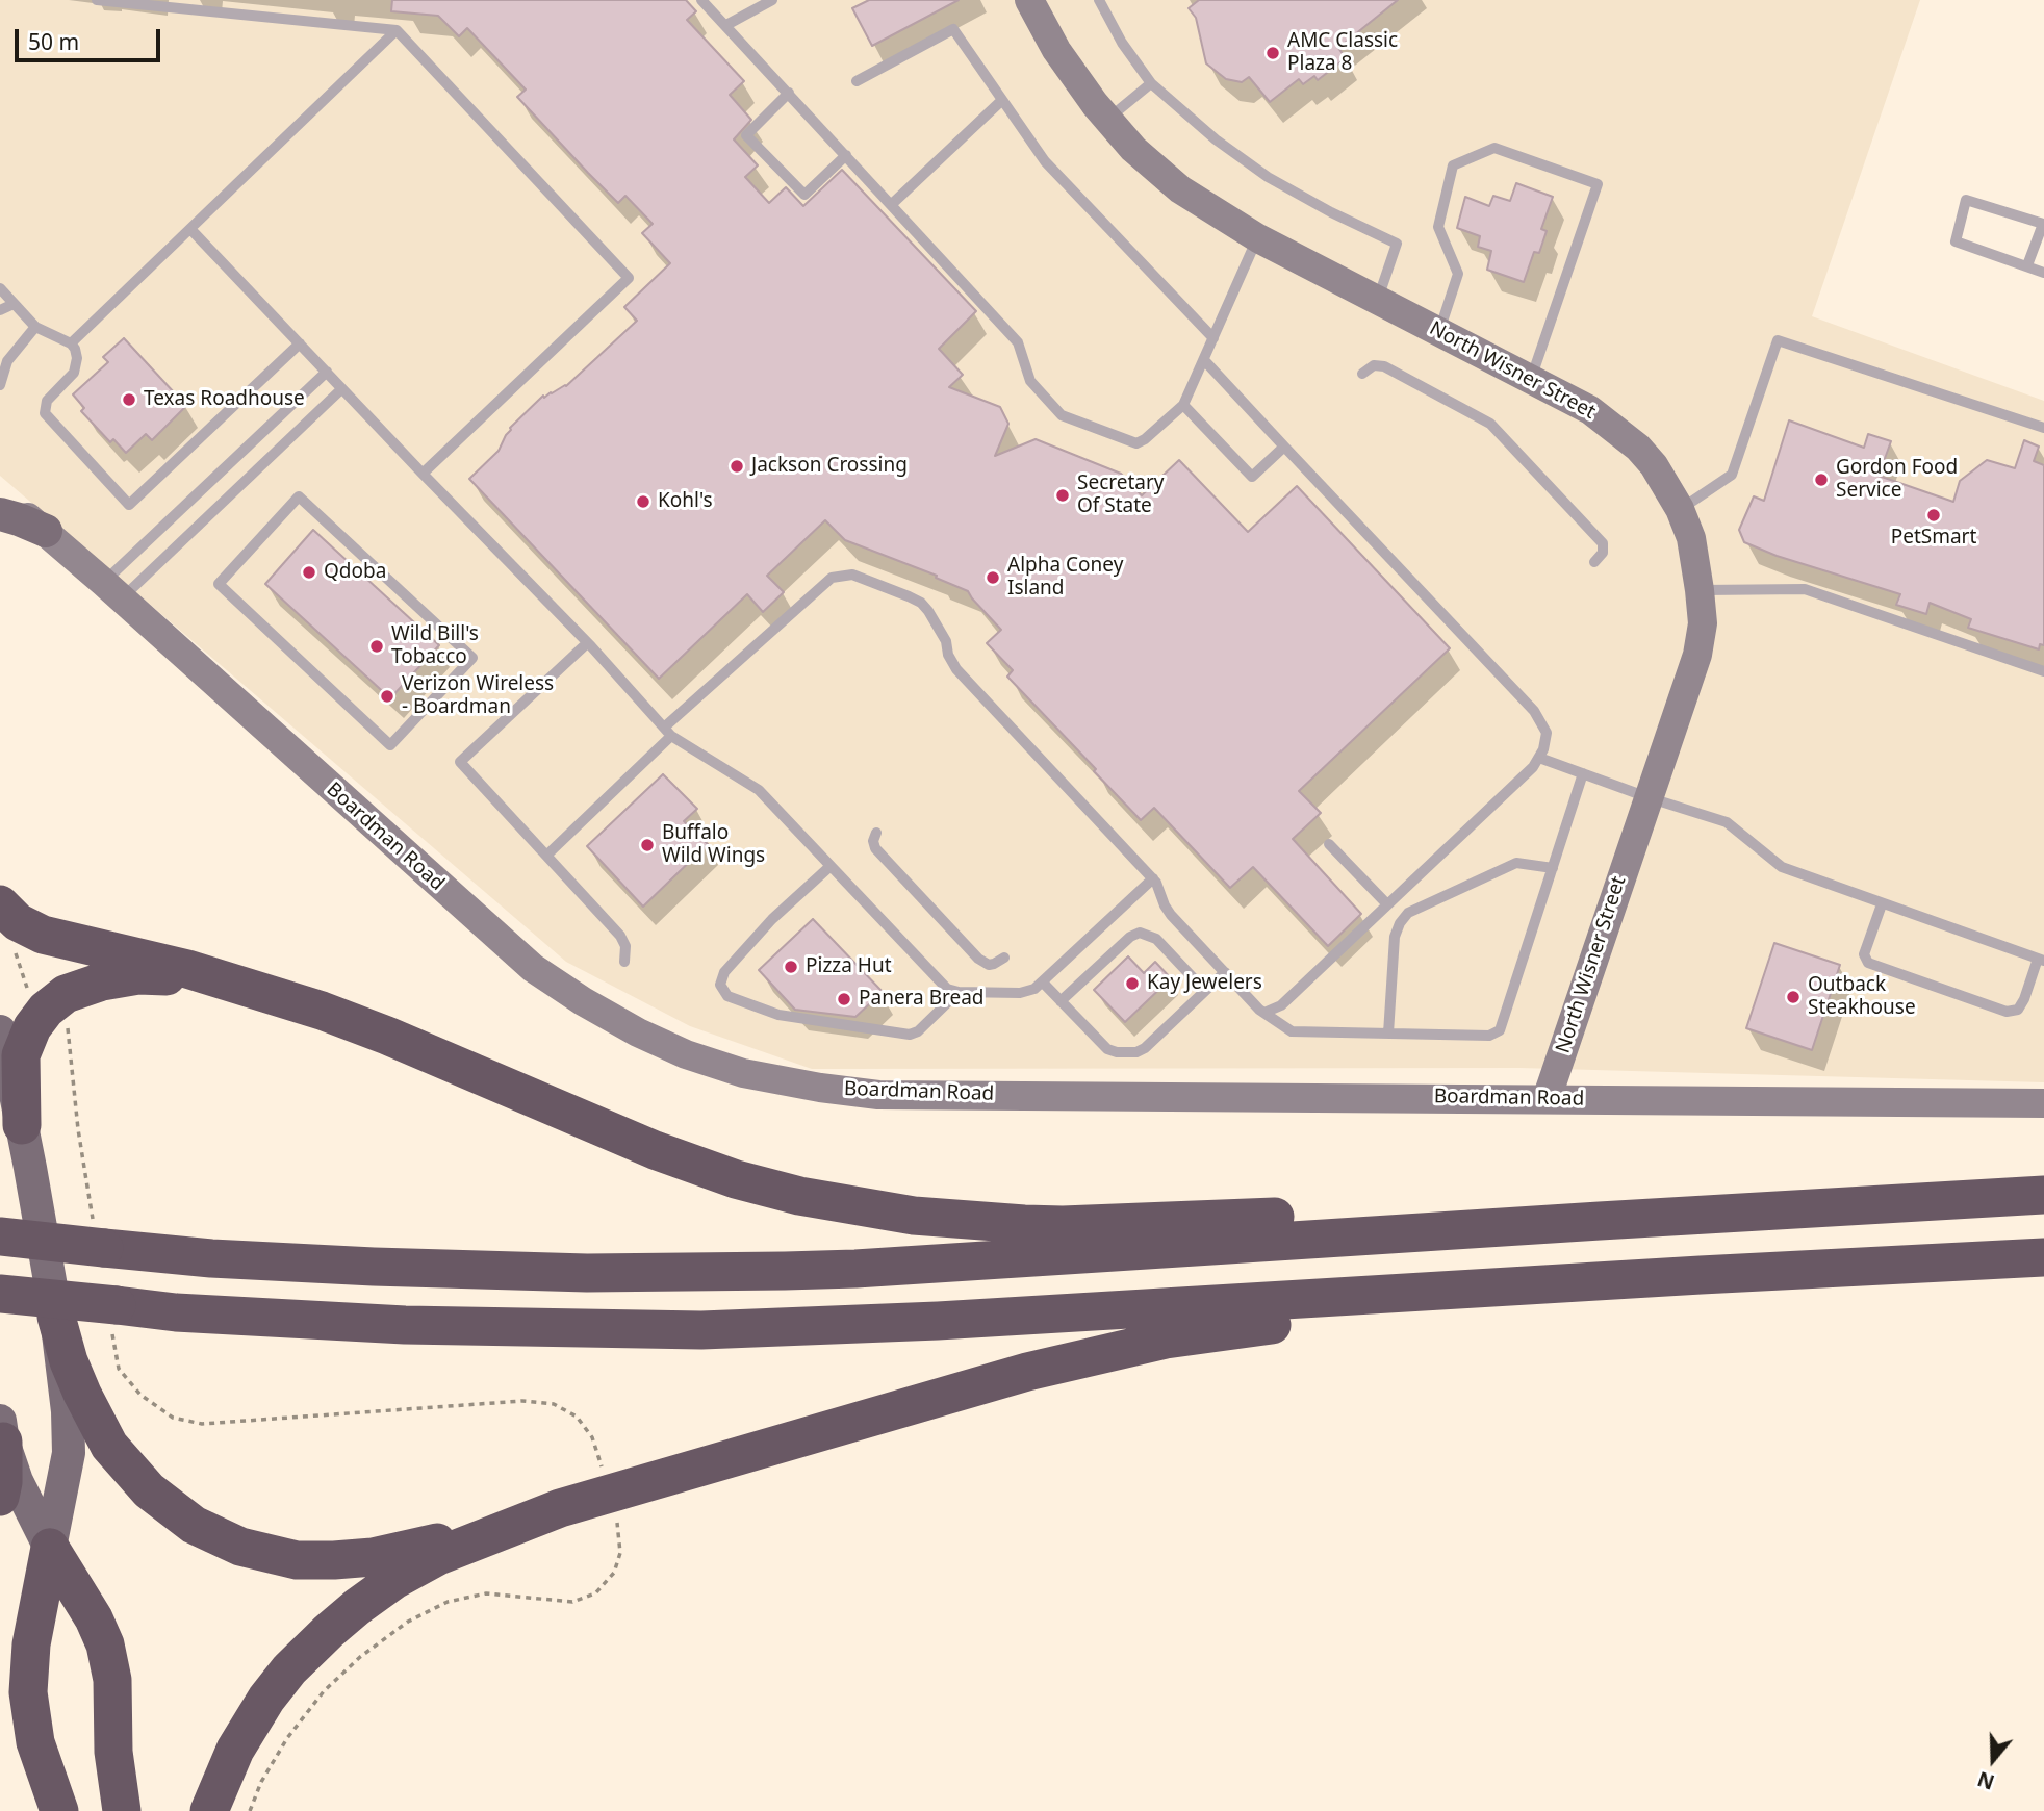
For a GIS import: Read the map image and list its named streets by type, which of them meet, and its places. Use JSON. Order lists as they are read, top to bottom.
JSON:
{
  "streets": {
    "main road": ["North Wisner Street", "Boardman Road"]
  },
  "crossings": [
    ["North Wisner Street", "Boardman Road"]
  ],
  "places": [
    "AMC Classic Plaza 8",
    "Texas Roadhouse",
    "Jackson Crossing",
    "Gordon Food Service",
    "Secretary Of State",
    "Kohl's",
    "PetSmart",
    "Qdoba",
    "Alpha Coney Island",
    "Wild Bill's Tobacco",
    "Verizon Wireless - Boardman",
    "Buffalo Wild Wings",
    "Pizza Hut",
    "Kay Jewelers",
    "Outback Steakhouse",
    "Panera Bread"
  ],
  "scale_bar": "50 m",
  "north": "bottom"
}
